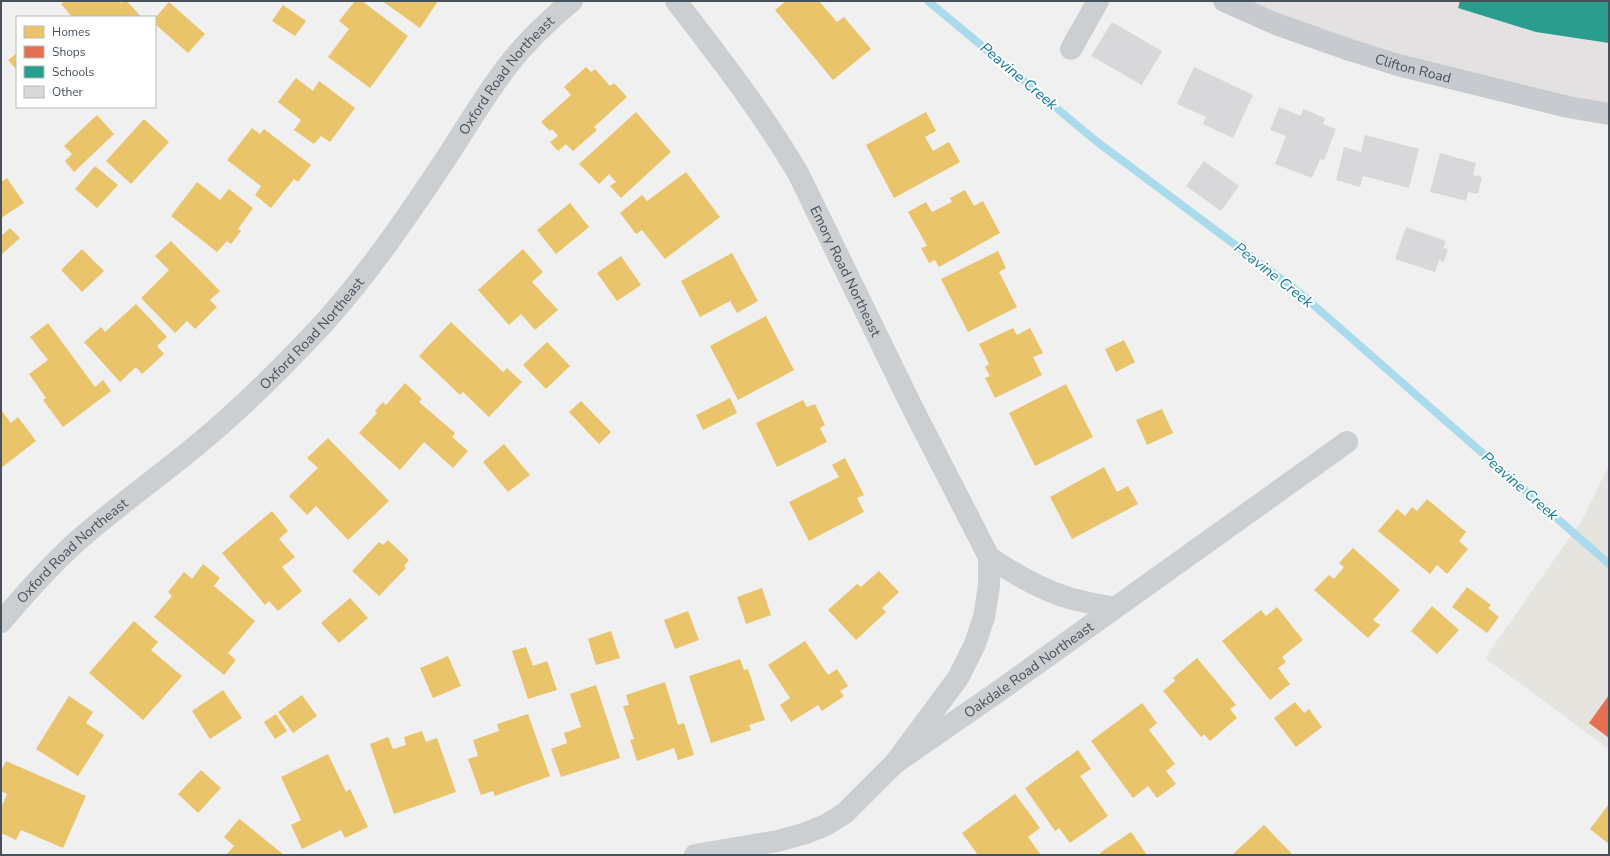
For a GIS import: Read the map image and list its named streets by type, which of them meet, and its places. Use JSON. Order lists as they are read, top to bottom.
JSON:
{
  "streets": {
    "main road": ["Clifton Road"],
    "street": ["Oxford Road Northeast", "Emory Road Northeast", "Oakdale Road Northeast"]
  },
  "crossings": [
    ["Emory Road Northeast", "Oakdale Road Northeast"]
  ],
  "water": ["Peavine Creek"],
  "legend": [
    "Homes",
    "Shops",
    "Schools",
    "Other"
  ]
}
